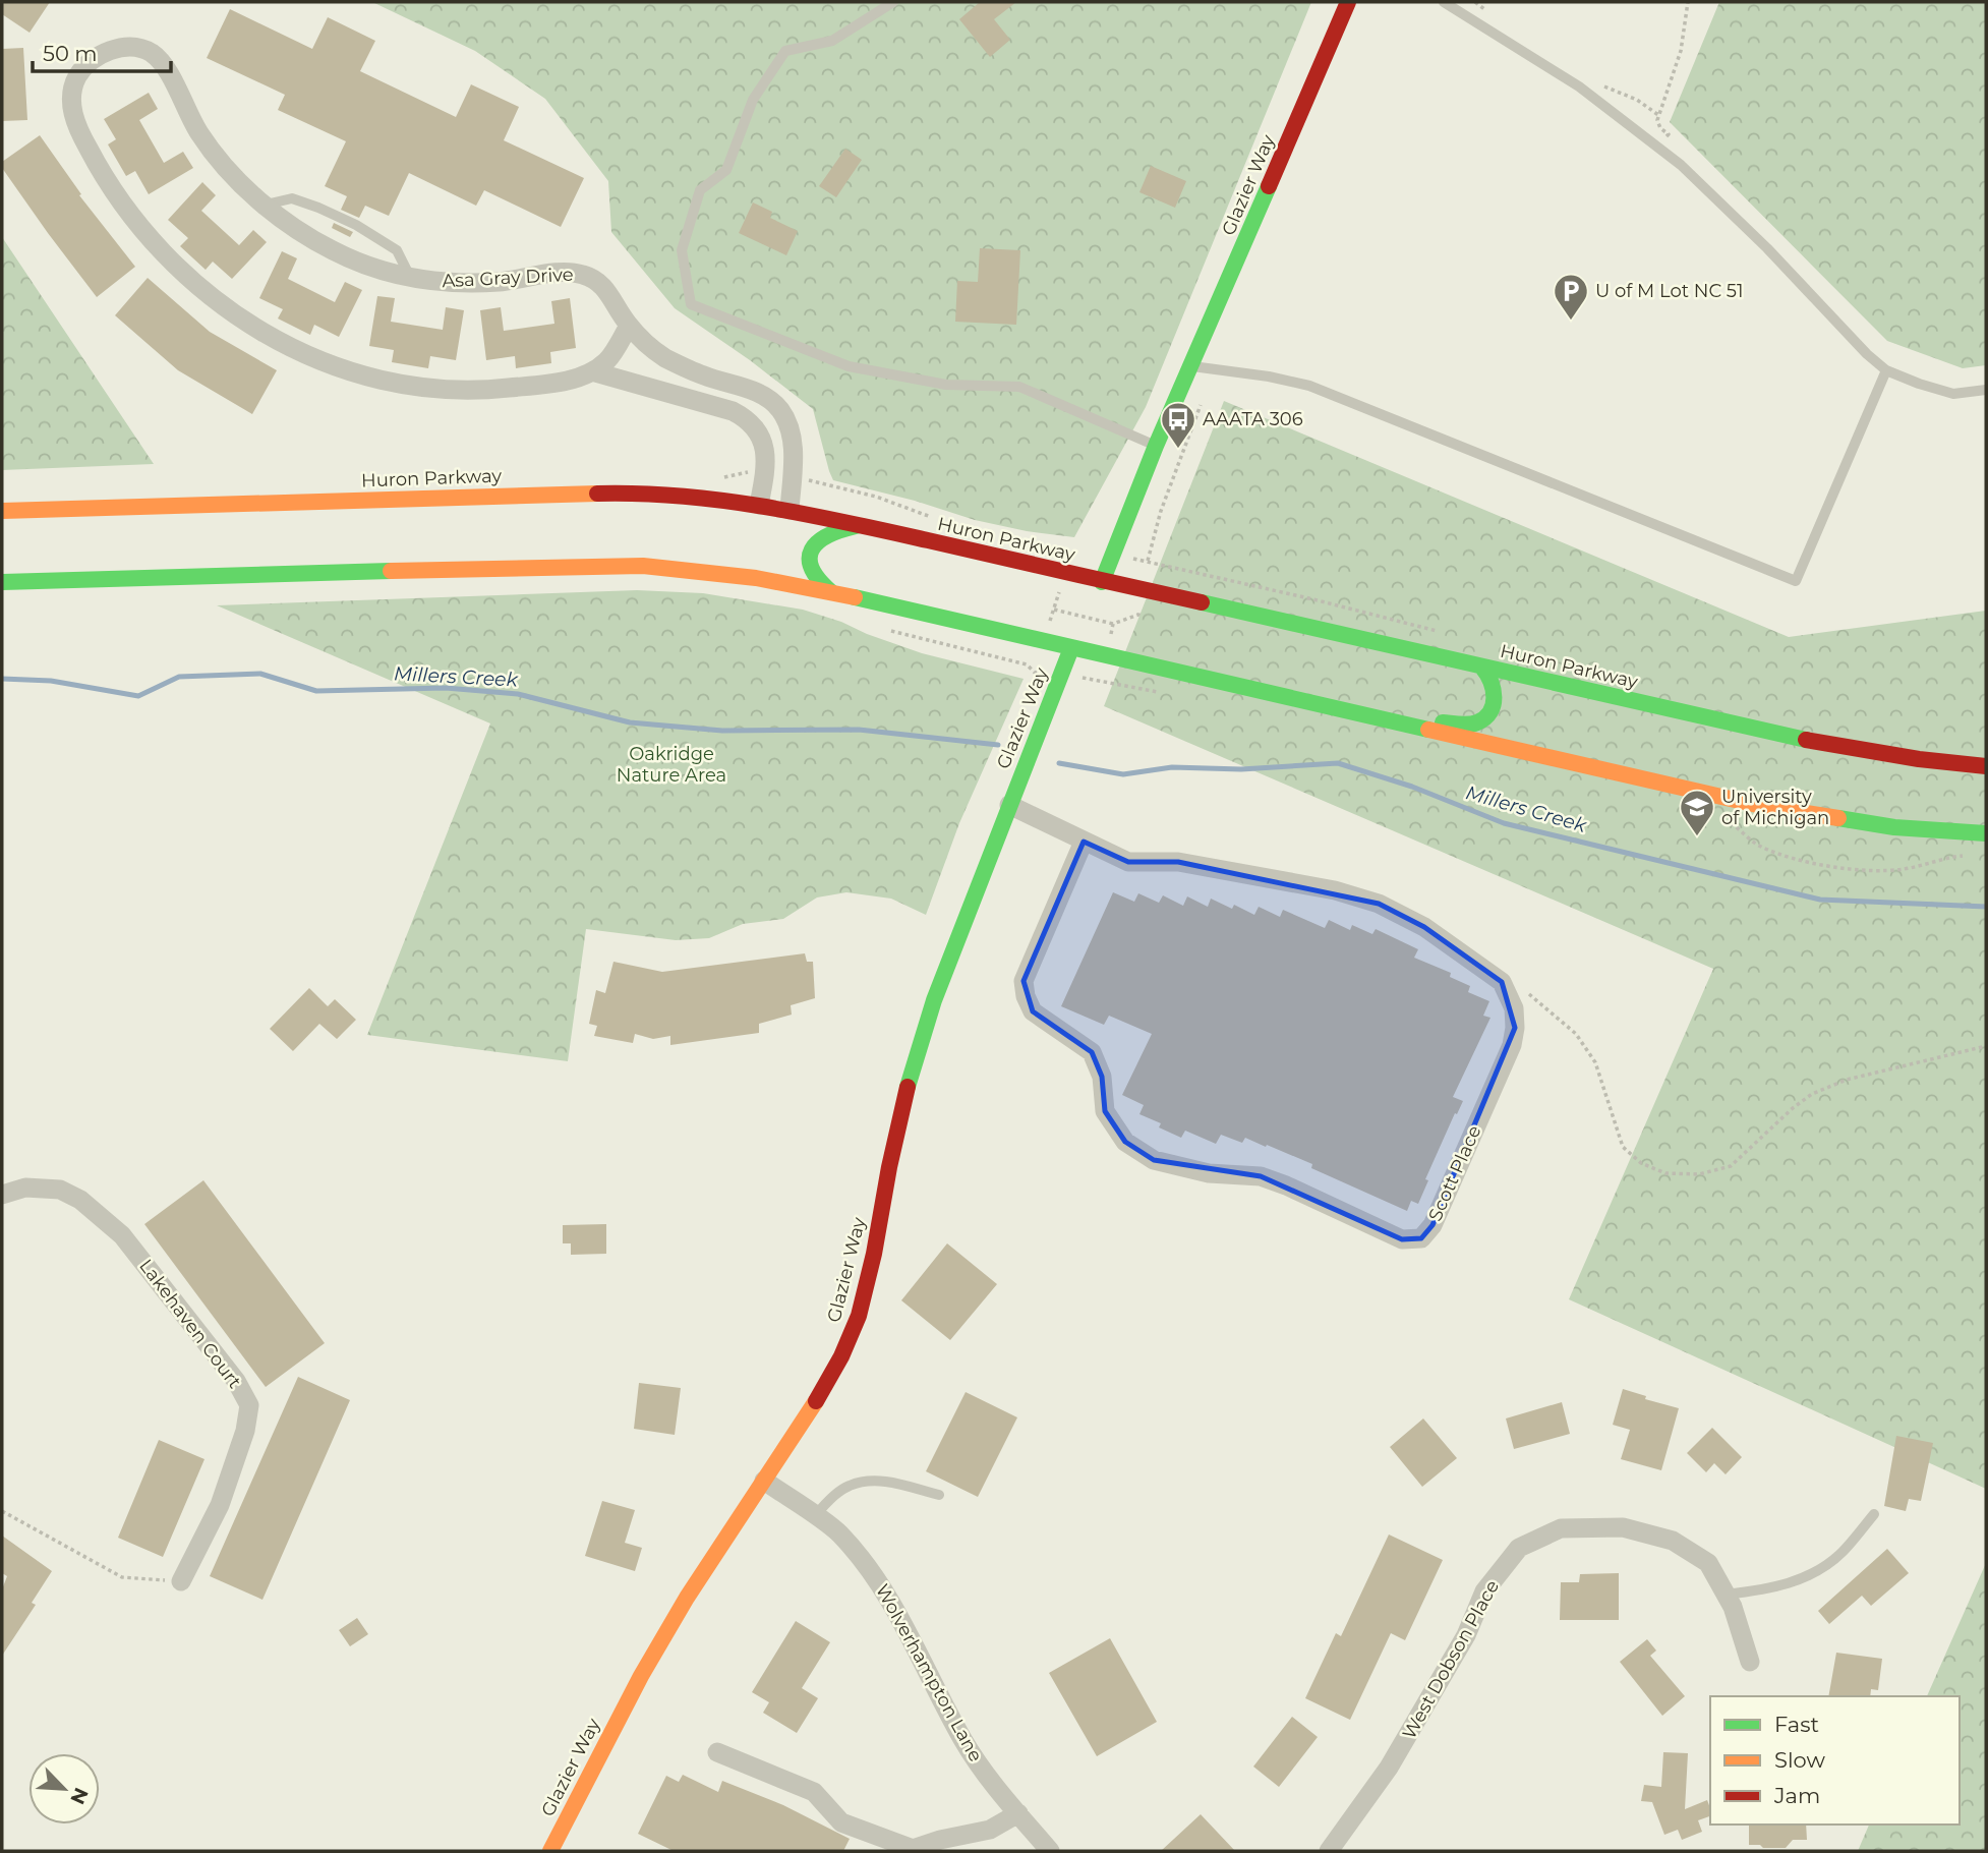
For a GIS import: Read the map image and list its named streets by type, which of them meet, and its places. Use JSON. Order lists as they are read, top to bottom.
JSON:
{
  "streets": {
    "main road": ["Glazier Way", "Huron Parkway"],
    "street": [
      "Asa Gray Drive",
      "Scott Place",
      "Lakehaven Court",
      "West Dobson Place",
      "Wolverhampton Lane"
    ]
  },
  "crossings": [
    ["Glazier Way", "Huron Parkway"],
    ["Glazier Way", "Wolverhampton Lane"],
    ["Asa Gray Drive", "Huron Parkway"]
  ],
  "water": ["Millers Creek"],
  "parks": ["Oakridge Nature Area"],
  "places": {
    "parking": ["U of M Lot NC 51"],
    "bus stop": ["AAATA 306"],
    "school or university": ["University of Michigan"]
  },
  "legend": ["Fast", "Slow", "Jam"],
  "scale_bar": "50 m",
  "north": "bottom right"
}
